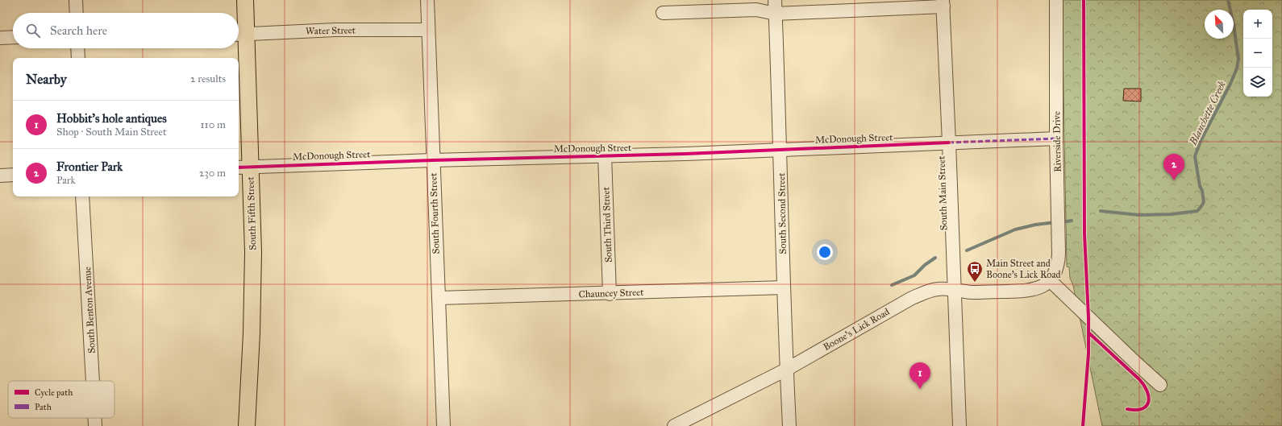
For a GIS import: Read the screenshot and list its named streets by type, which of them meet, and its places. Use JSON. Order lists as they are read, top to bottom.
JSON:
{
  "streets": {
    "main road": ["South Fifth Street"],
    "street": [
      "Water Street",
      "McDonough Street",
      "Riverside Drive",
      "South Main Street",
      "South Fourth Street",
      "South Second Street",
      "South Third Street",
      "Chauncey Street",
      "South Benton Avenue",
      "Boone's Lick Road"
    ]
  },
  "crossings": [
    ["Water Street", "South Fifth Street"],
    ["Water Street", "South Fourth Street"],
    ["McDonough Street", "Riverside Drive"],
    ["McDonough Street", "South Main Street"],
    ["McDonough Street", "South Fifth Street"],
    ["McDonough Street", "South Fourth Street"],
    ["McDonough Street", "South Second Street"],
    ["McDonough Street", "South Third Street"],
    ["Riverside Drive", "Boone's Lick Road"],
    ["South Main Street", "Boone's Lick Road"],
    ["South Fourth Street", "Chauncey Street"],
    ["South Second Street", "Chauncey Street"],
    ["South Second Street", "Boone's Lick Road"],
    ["South Third Street", "Chauncey Street"]
  ],
  "water": ["Blanchette Creek"],
  "places": {
    "bus stop": ["Main Street and Boone's Lick Road"]
  },
  "legend": ["Cycle path", "Path"],
  "north": "top left",
  "page": {
    "map_buttons": ["+", "−"],
    "search": "Search here",
    "heading": ["Nearby", "2 results"],
    "list": [
      {
        "mark": "1",
        "name": "Hobbit's hole antiques",
        "note": "Shop · South Main Street",
        "value": "110 m"
      },
      {
        "mark": "2",
        "name": "Frontier Park",
        "note": "Park",
        "value": "230 m"
      }
    ],
    "pins": ["2", "1"]
  }
}
